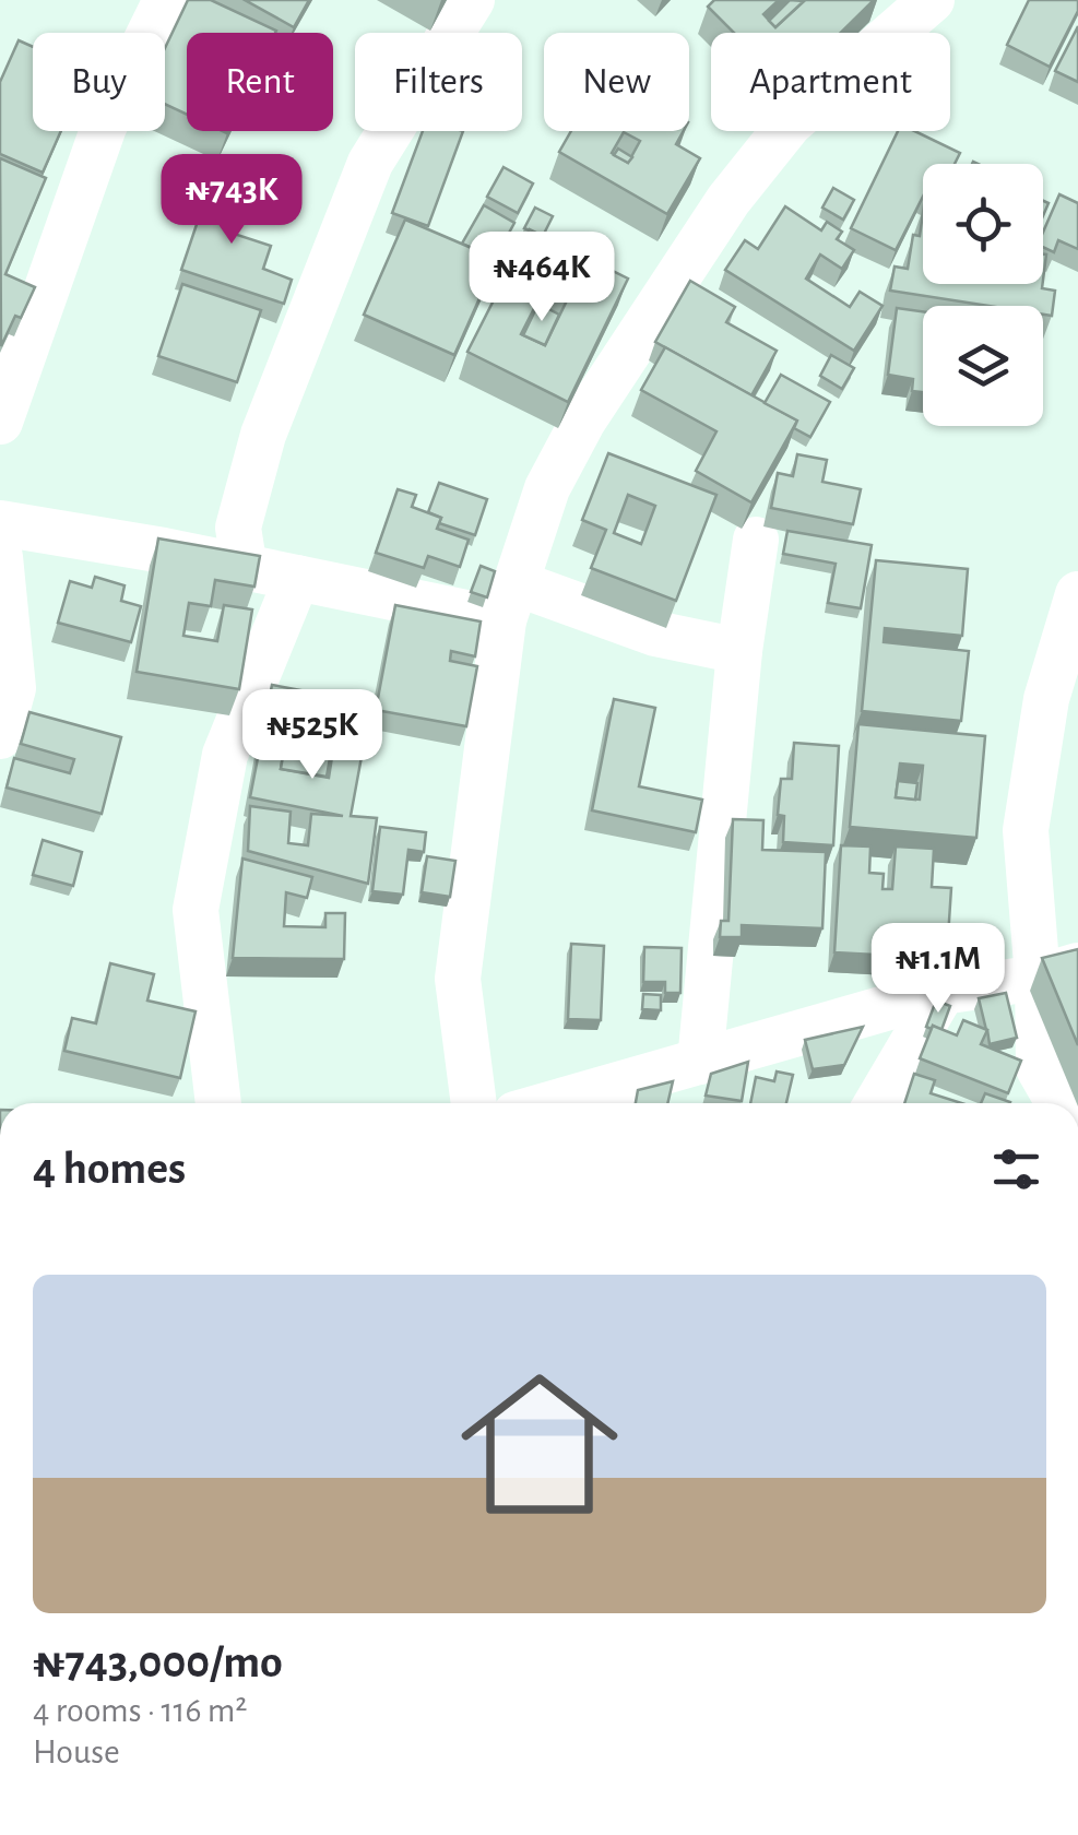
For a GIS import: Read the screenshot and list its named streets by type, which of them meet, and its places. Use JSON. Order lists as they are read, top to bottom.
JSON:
{
  "page": {
    "chip": [
      "Buy",
      "Rent",
      "Filters",
      "New",
      "Apartment"
    ],
    "price": [
      "₦743K",
      "₦464K",
      "₦525K",
      "₦1.1M"
    ],
    "heading": "4 homes",
    "list": [
      {
        "name": "₦743,000/mo",
        "note": "4 rooms · 116 m² · House"
      }
    ]
  }
}
